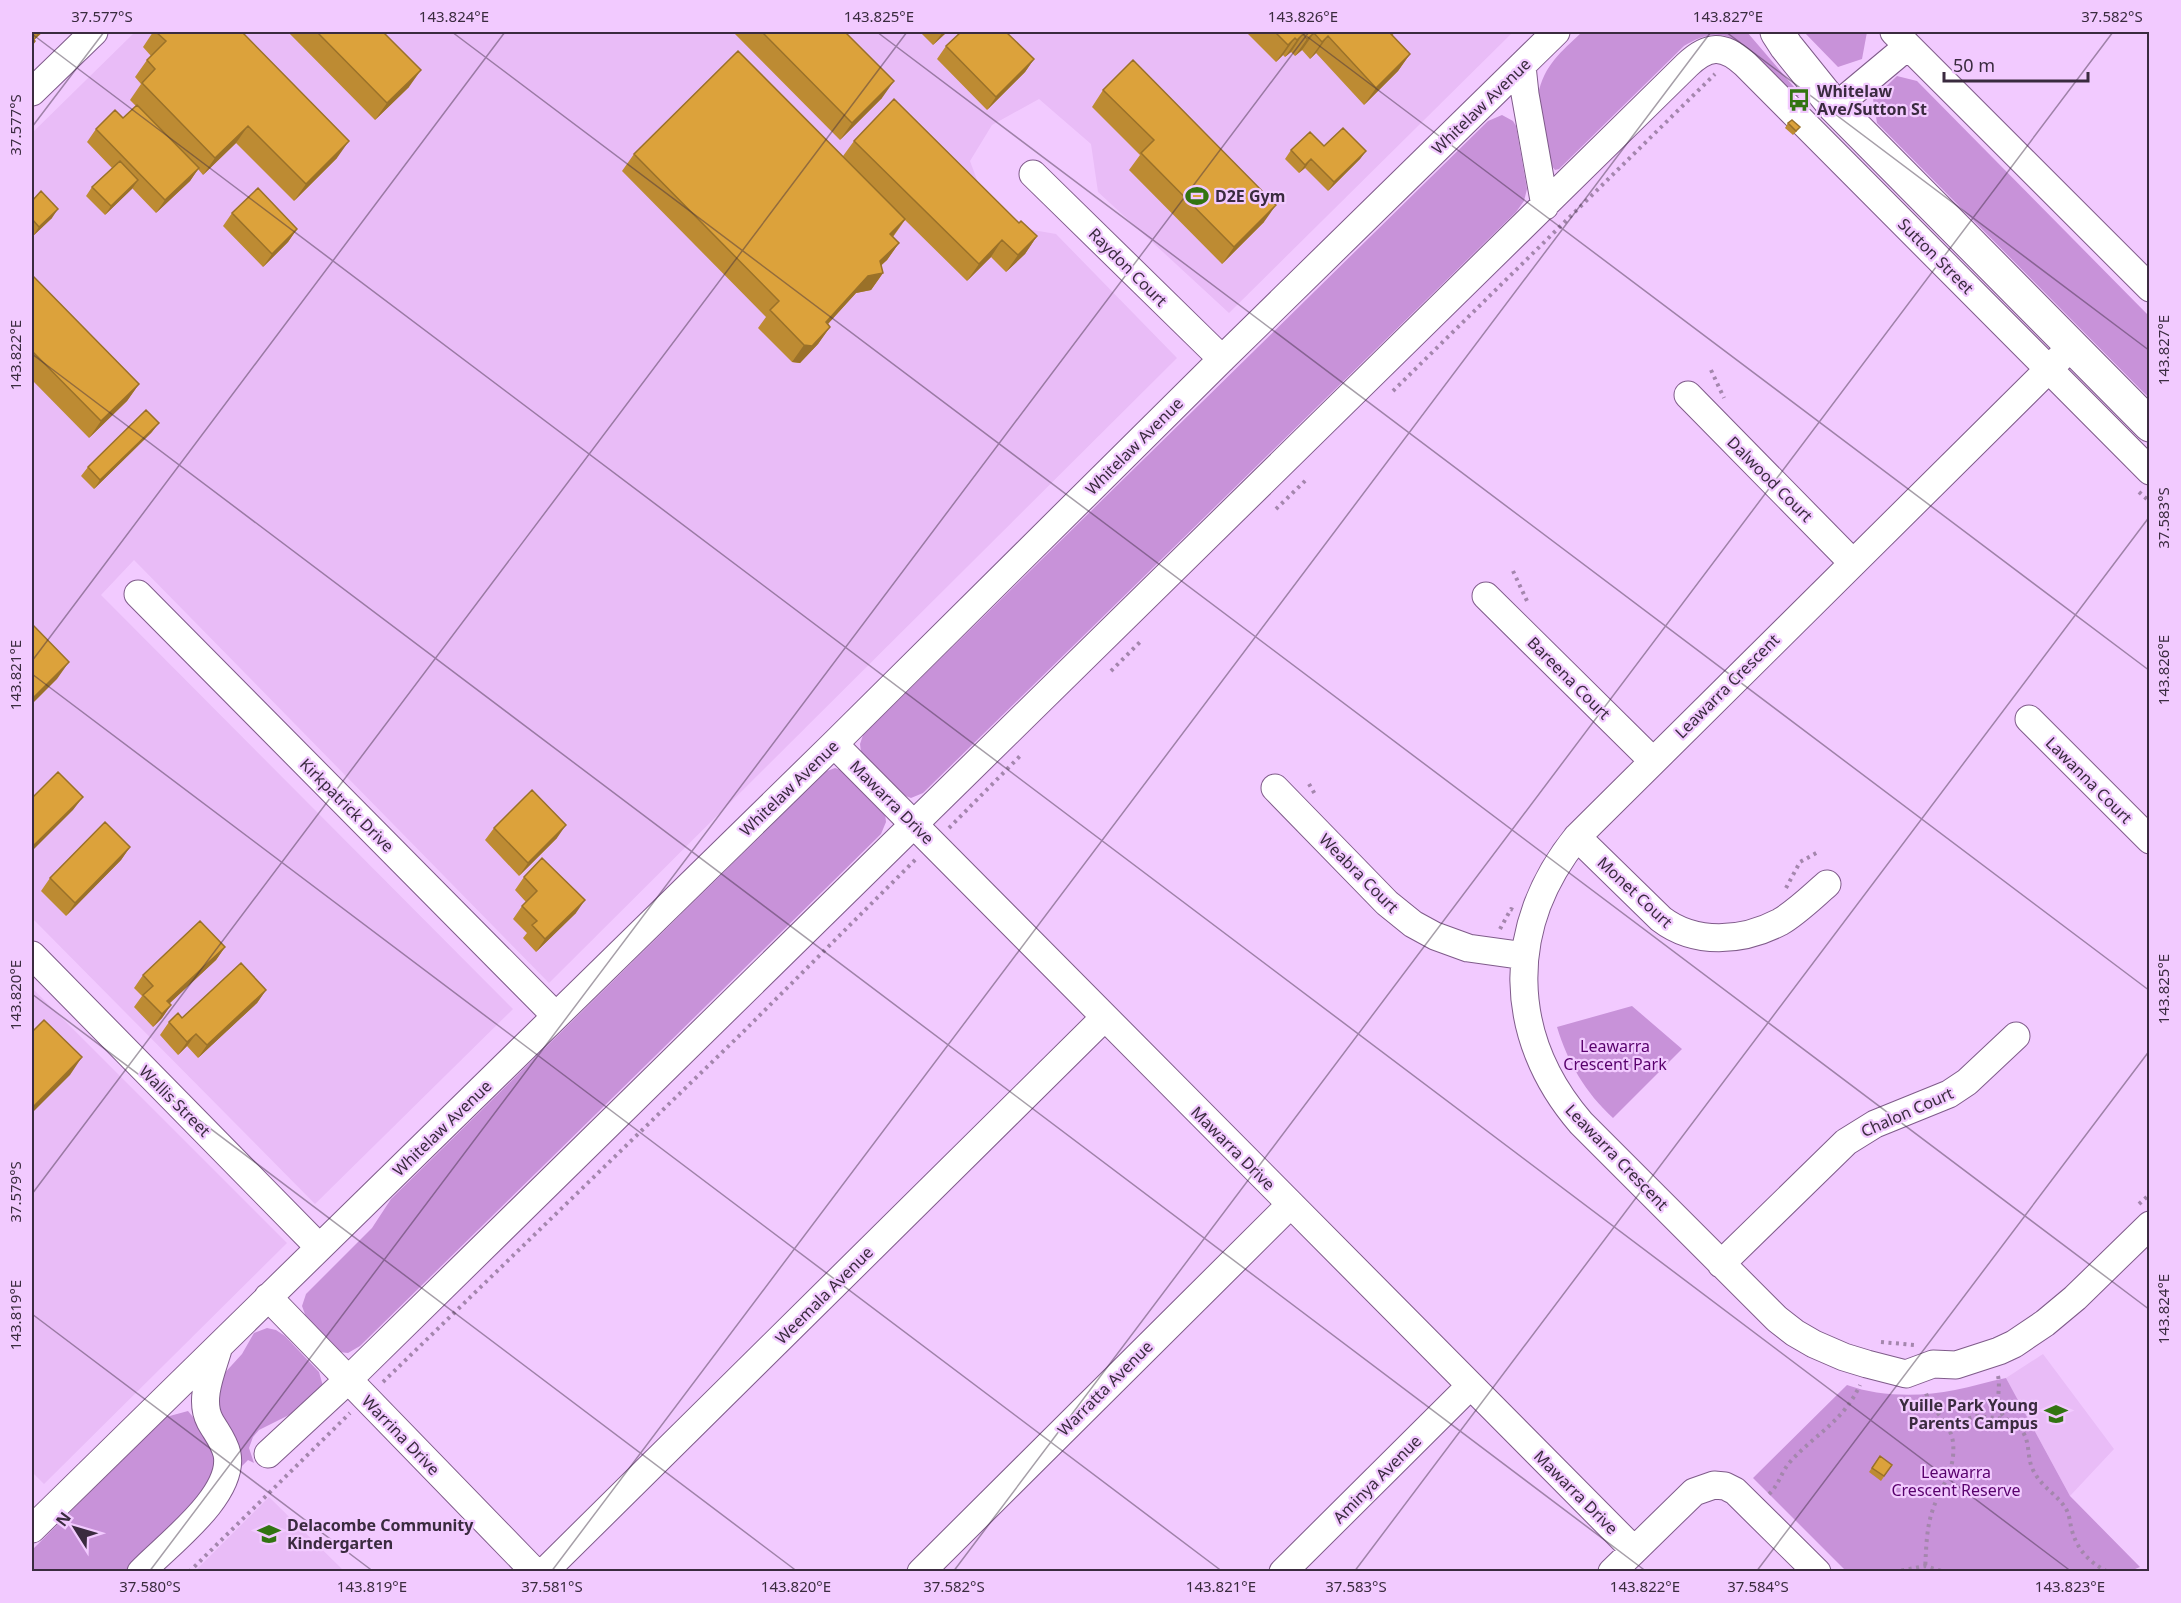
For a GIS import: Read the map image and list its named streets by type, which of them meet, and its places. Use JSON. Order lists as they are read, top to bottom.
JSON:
{
  "streets": {
    "main road": ["Sutton Street"],
    "street": [
      "Whitelaw Avenue",
      "Raydon Court",
      "Dalwood Court",
      "Bareena Court",
      "Leawarra Crescent",
      "Lawanna Court",
      "Mawarra Drive",
      "Kirkpatrick Drive",
      "Weabra Court",
      "Monet Court",
      "Wallis Street",
      "Chalon Court",
      "Weemala Avenue",
      "Warratta Avenue",
      "Warrina Drive",
      "Aminya Avenue"
    ]
  },
  "crossings": [
    ["Whitelaw Avenue", "Raydon Court"],
    ["Whitelaw Avenue", "Mawarra Drive"],
    ["Whitelaw Avenue", "Kirkpatrick Drive"],
    ["Whitelaw Avenue", "Wallis Street"],
    ["Whitelaw Avenue", "Warrina Drive"],
    ["Sutton Street", "Leawarra Crescent"],
    ["Dalwood Court", "Leawarra Crescent"],
    ["Bareena Court", "Leawarra Crescent"],
    ["Leawarra Crescent", "Weabra Court"],
    ["Leawarra Crescent", "Monet Court"],
    ["Leawarra Crescent", "Chalon Court"],
    ["Mawarra Drive", "Weemala Avenue"],
    ["Mawarra Drive", "Warratta Avenue"],
    ["Mawarra Drive", "Aminya Avenue"]
  ],
  "parks": ["Leawarra Crescent Park", "Leawarra Crescent Reserve"],
  "places": {
    "bus stop": ["Whitelaw Ave/Sutton St"],
    "sports": ["D2E Gym"],
    "school or university": ["Yuille Park Young Parents Campus", "Delacombe Community Kindergarten"]
  },
  "scale_bar": "50 m",
  "north": "top left",
  "coordinates": [
    "37.577°S",
    "143.824°E",
    "143.825°E",
    "143.826°E",
    "143.827°E",
    "37.582°S",
    "143.822°E",
    "37.583°S",
    "143.821°E",
    "143.820°E",
    "37.579°S",
    "143.819°E",
    "37.580°S",
    "37.581°S",
    "37.584°S",
    "143.823°E"
  ]
}
